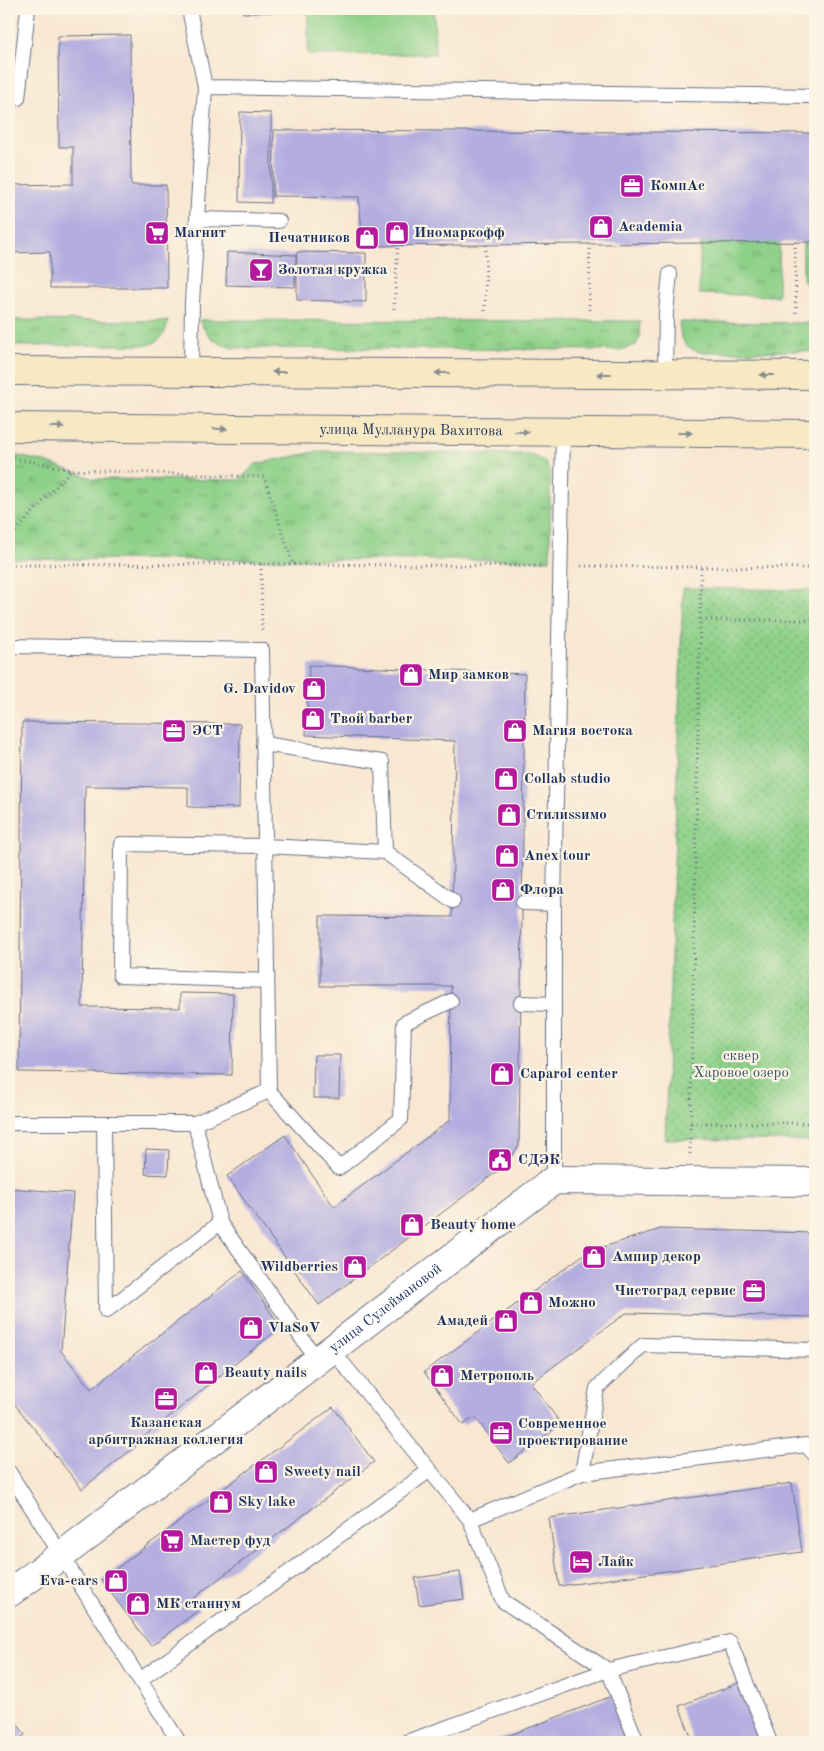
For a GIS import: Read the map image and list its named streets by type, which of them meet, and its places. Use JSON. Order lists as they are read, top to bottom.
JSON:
{
  "streets": {
    "main road": ["улица Мулланура Вахитова"],
    "street": ["улица Сулеймановой"]
  },
  "parks": ["сквер Харовое озеро"],
  "places": {
    "office": [
      "КомпАс",
      "ЭСТ",
      "Чистоград сервис",
      "Казанская арбитражная коллегия",
      "Современное проектирование"
    ],
    "shop": [
      "Academia",
      "Иномаркофф",
      "Печатников",
      "Мир замков",
      "G. Davidov",
      "Твой barber",
      "Магия востока",
      "Collab studio",
      "Стилиssимо",
      "Anex tour",
      "Флора",
      "Caparol center",
      "Beauty home",
      "Ампир декор",
      "Wildberries",
      "Можно",
      "Амадей",
      "VlaSoV",
      "Beauty nails",
      "Метрополь",
      "Sweety nail",
      "Sky lake",
      "Eva-cars",
      "МК станнум"
    ],
    "supermarket": ["Магнит", "Мастер фуд"],
    "bar": ["Золотая кружка"],
    "public building": ["СДЭК"],
    "hotel": ["Лайк"]
  }
}
